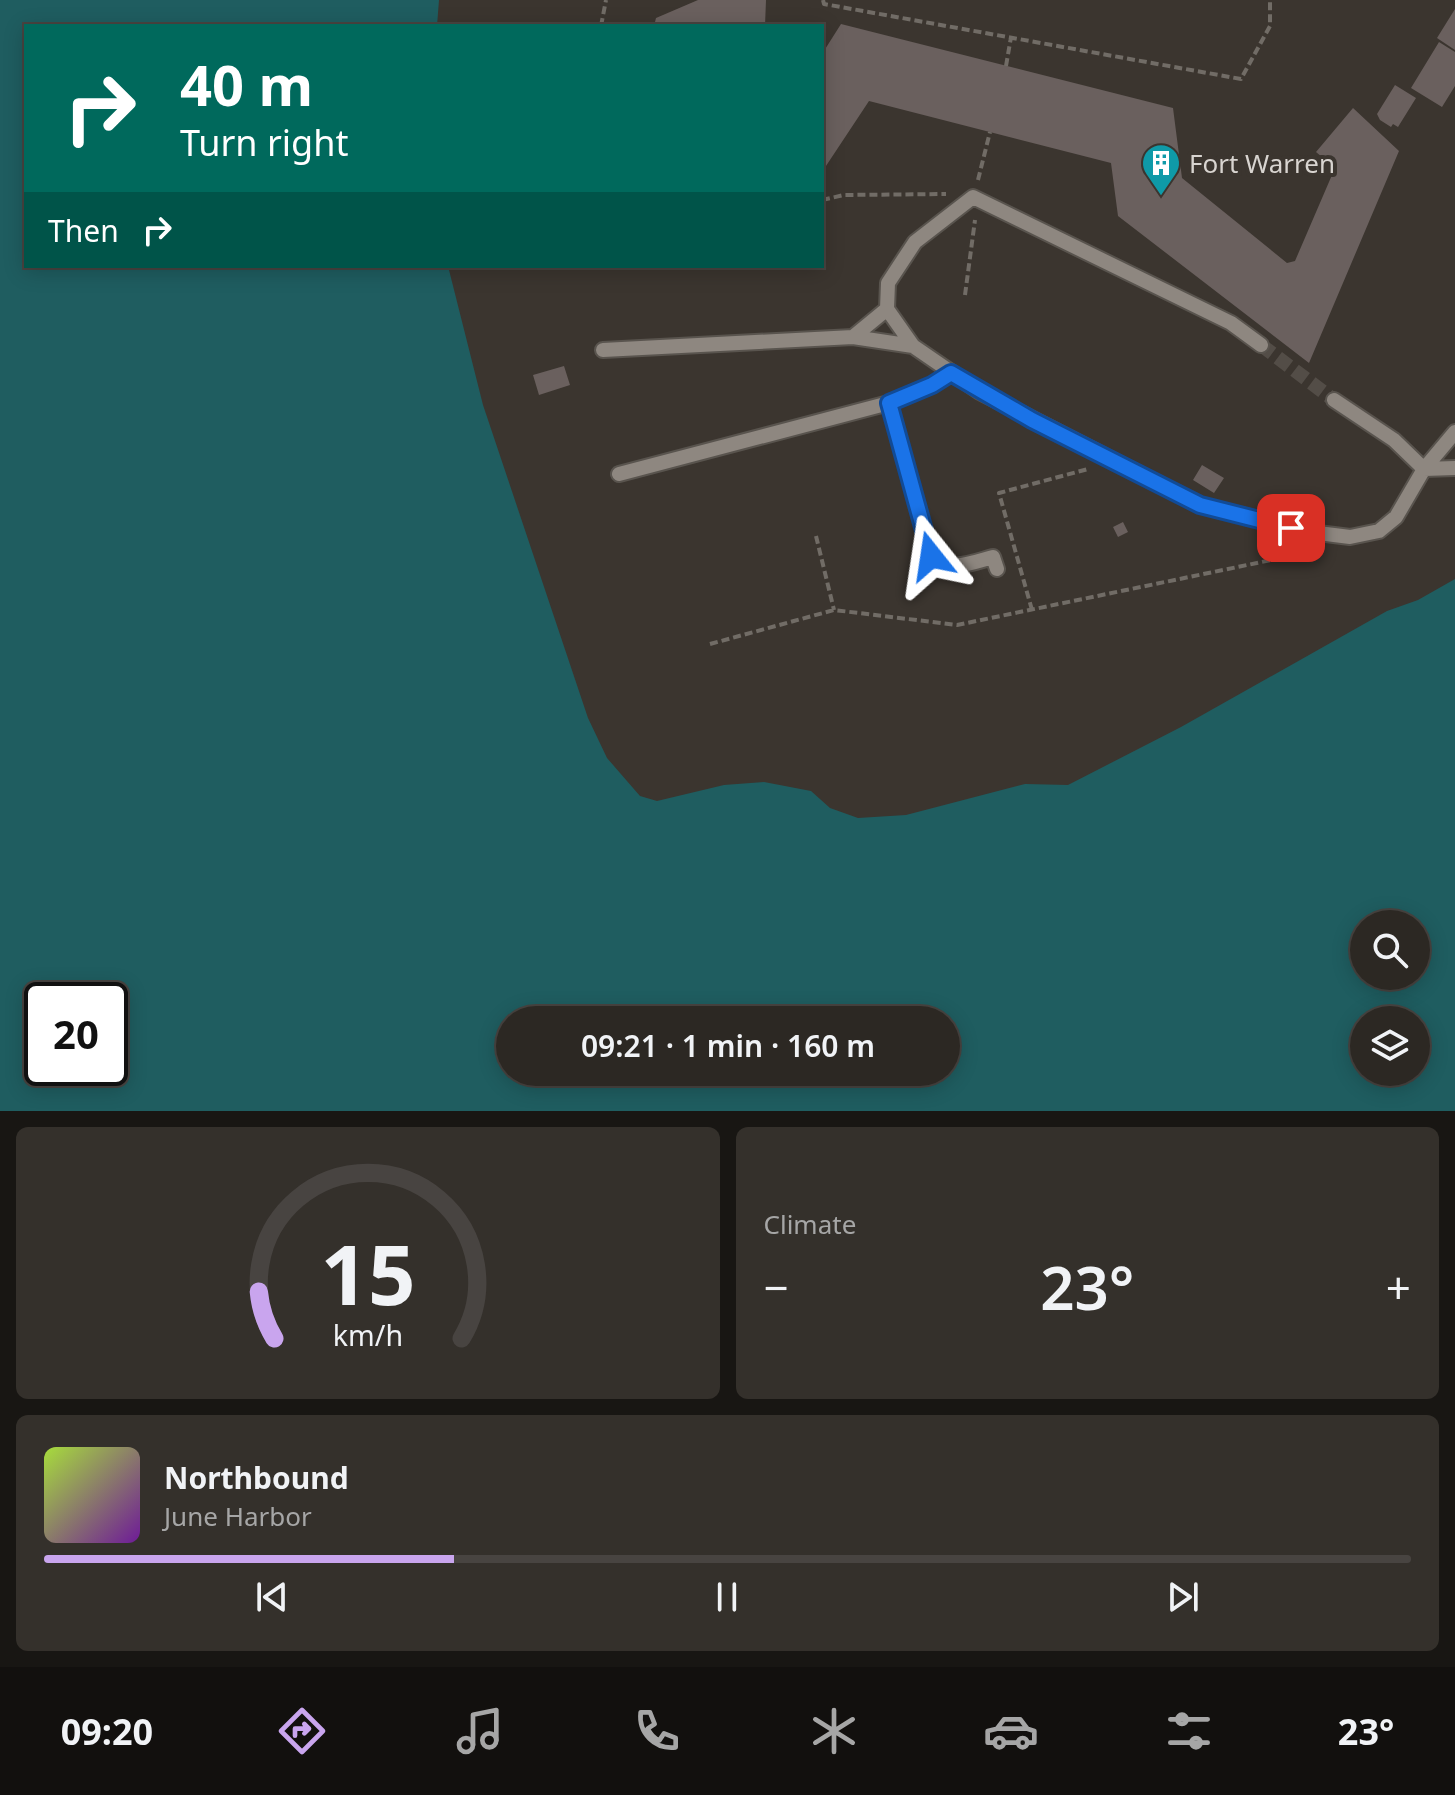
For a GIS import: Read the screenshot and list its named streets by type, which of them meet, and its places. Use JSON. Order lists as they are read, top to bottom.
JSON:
{
  "places": {
    "building": ["Fort Warren"]
  },
  "page": {
    "turn": ["40 m", "Turn right"],
    "then": "Then",
    "limit": "20",
    "trip": "09:21 · 1 min · 160 m",
    "tile": "Climate",
    "heat": ["−", "23°", "+"],
    "song": ["Northbound", "June Harbor"],
    "tabs": ["09:20", "23°"],
    "gauge": ["15", "km/h"]
  }
}
